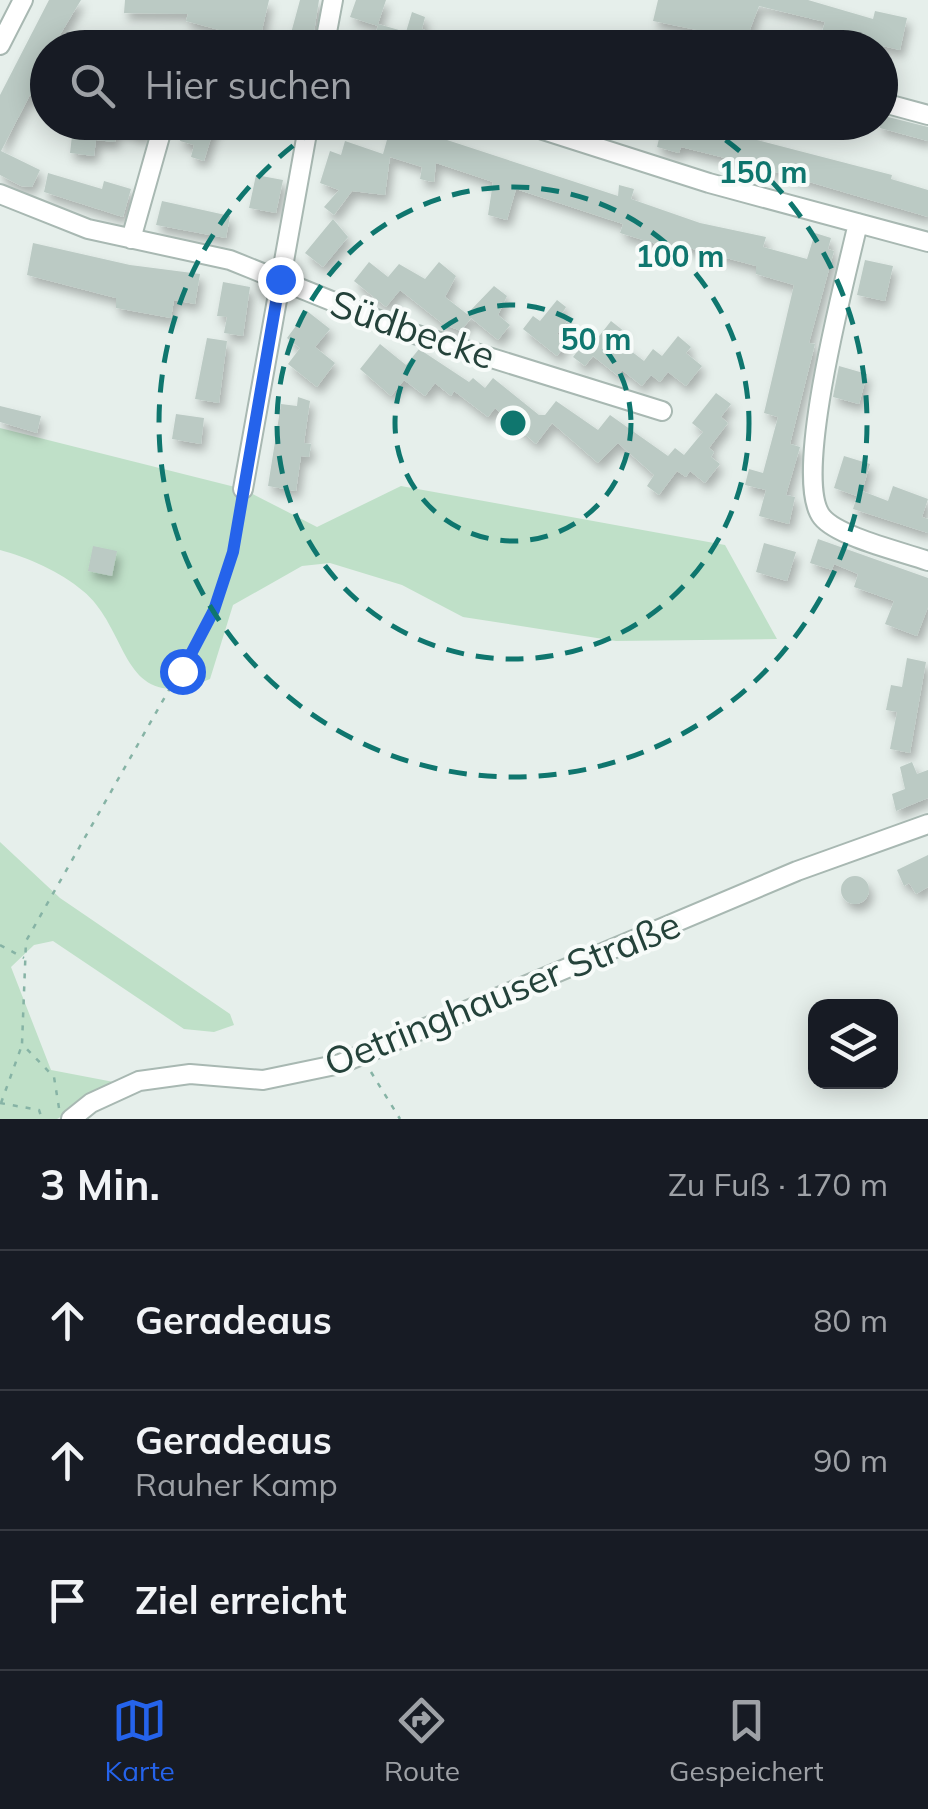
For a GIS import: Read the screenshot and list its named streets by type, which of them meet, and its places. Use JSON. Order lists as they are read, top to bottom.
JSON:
{
  "streets": {
    "street": ["Südbecke", "Oetringhauser Straße"]
  },
  "page": {
    "search": "Hier suchen",
    "heading": ["3 Min.", "Zu Fuß · 170 m"],
    "list": [
      ["Geradeaus", "80 m"],
      ["Geradeaus", "Rauher Kamp", "90 m"],
      "Ziel erreicht"
    ],
    "nav": ["Karte", "Route", "Gespeichert"]
  },
  "rings": ["150 m", "100 m", "50 m"]
}
